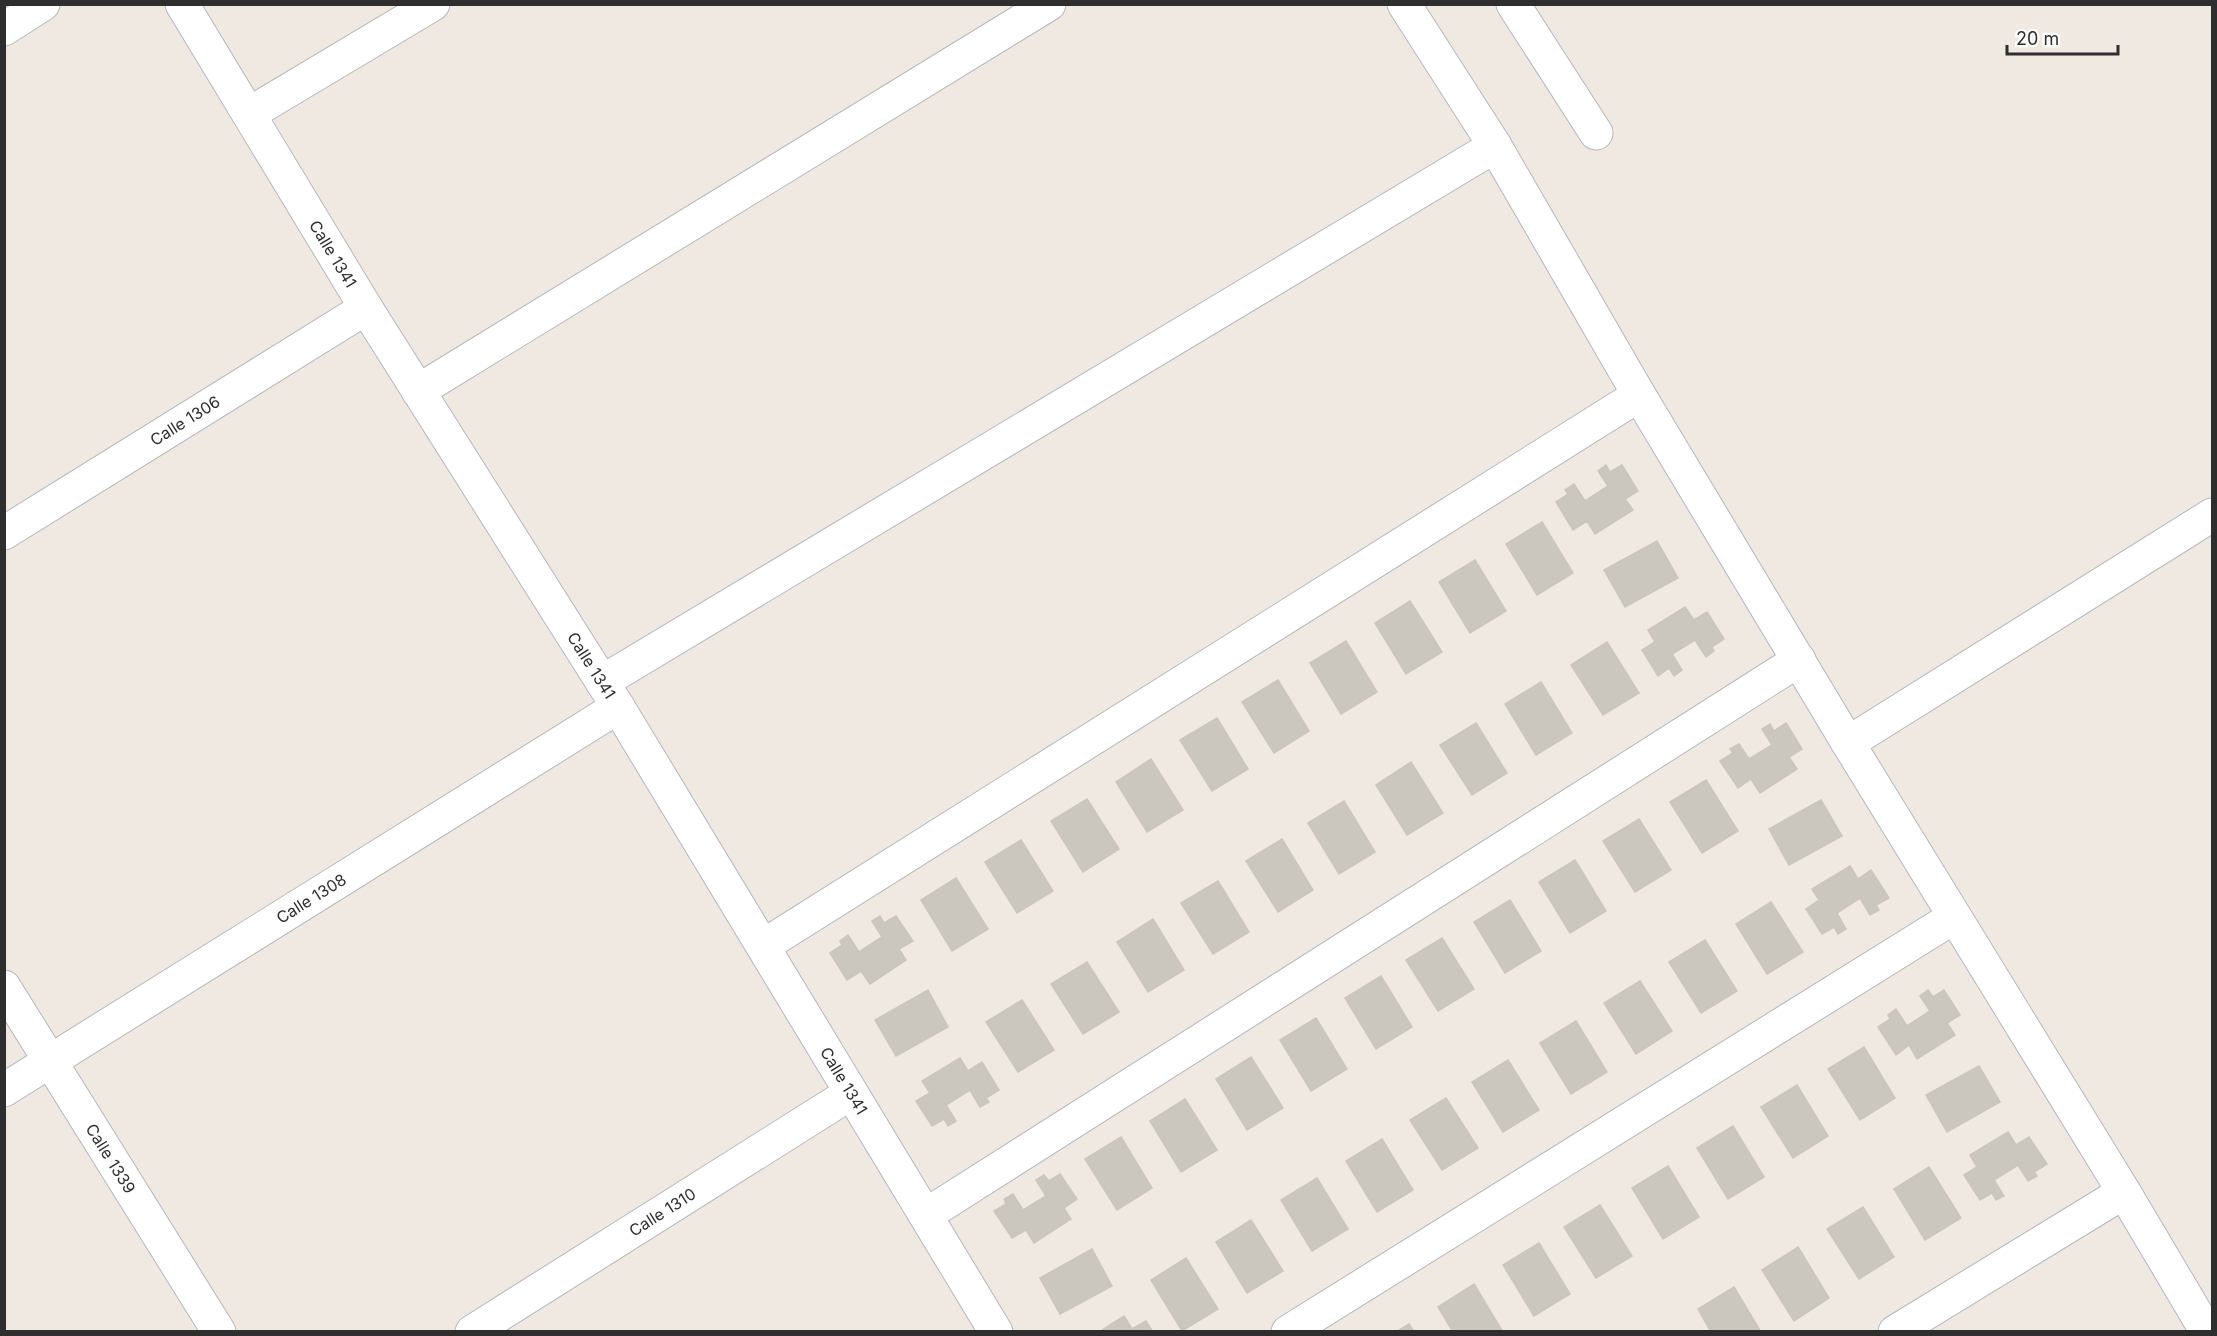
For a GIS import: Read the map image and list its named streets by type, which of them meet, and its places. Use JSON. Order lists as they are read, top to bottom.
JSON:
{
  "streets": {
    "street": [
      "Calle 1341",
      "Calle 1306",
      "Calle 1308",
      "Calle 1339",
      "Calle 1310"
    ]
  },
  "crossings": [
    ["Calle 1341", "Calle 1306"],
    ["Calle 1341", "Calle 1308"],
    ["Calle 1341", "Calle 1310"],
    ["Calle 1308", "Calle 1339"]
  ],
  "scale_bar": "20 m"
}
